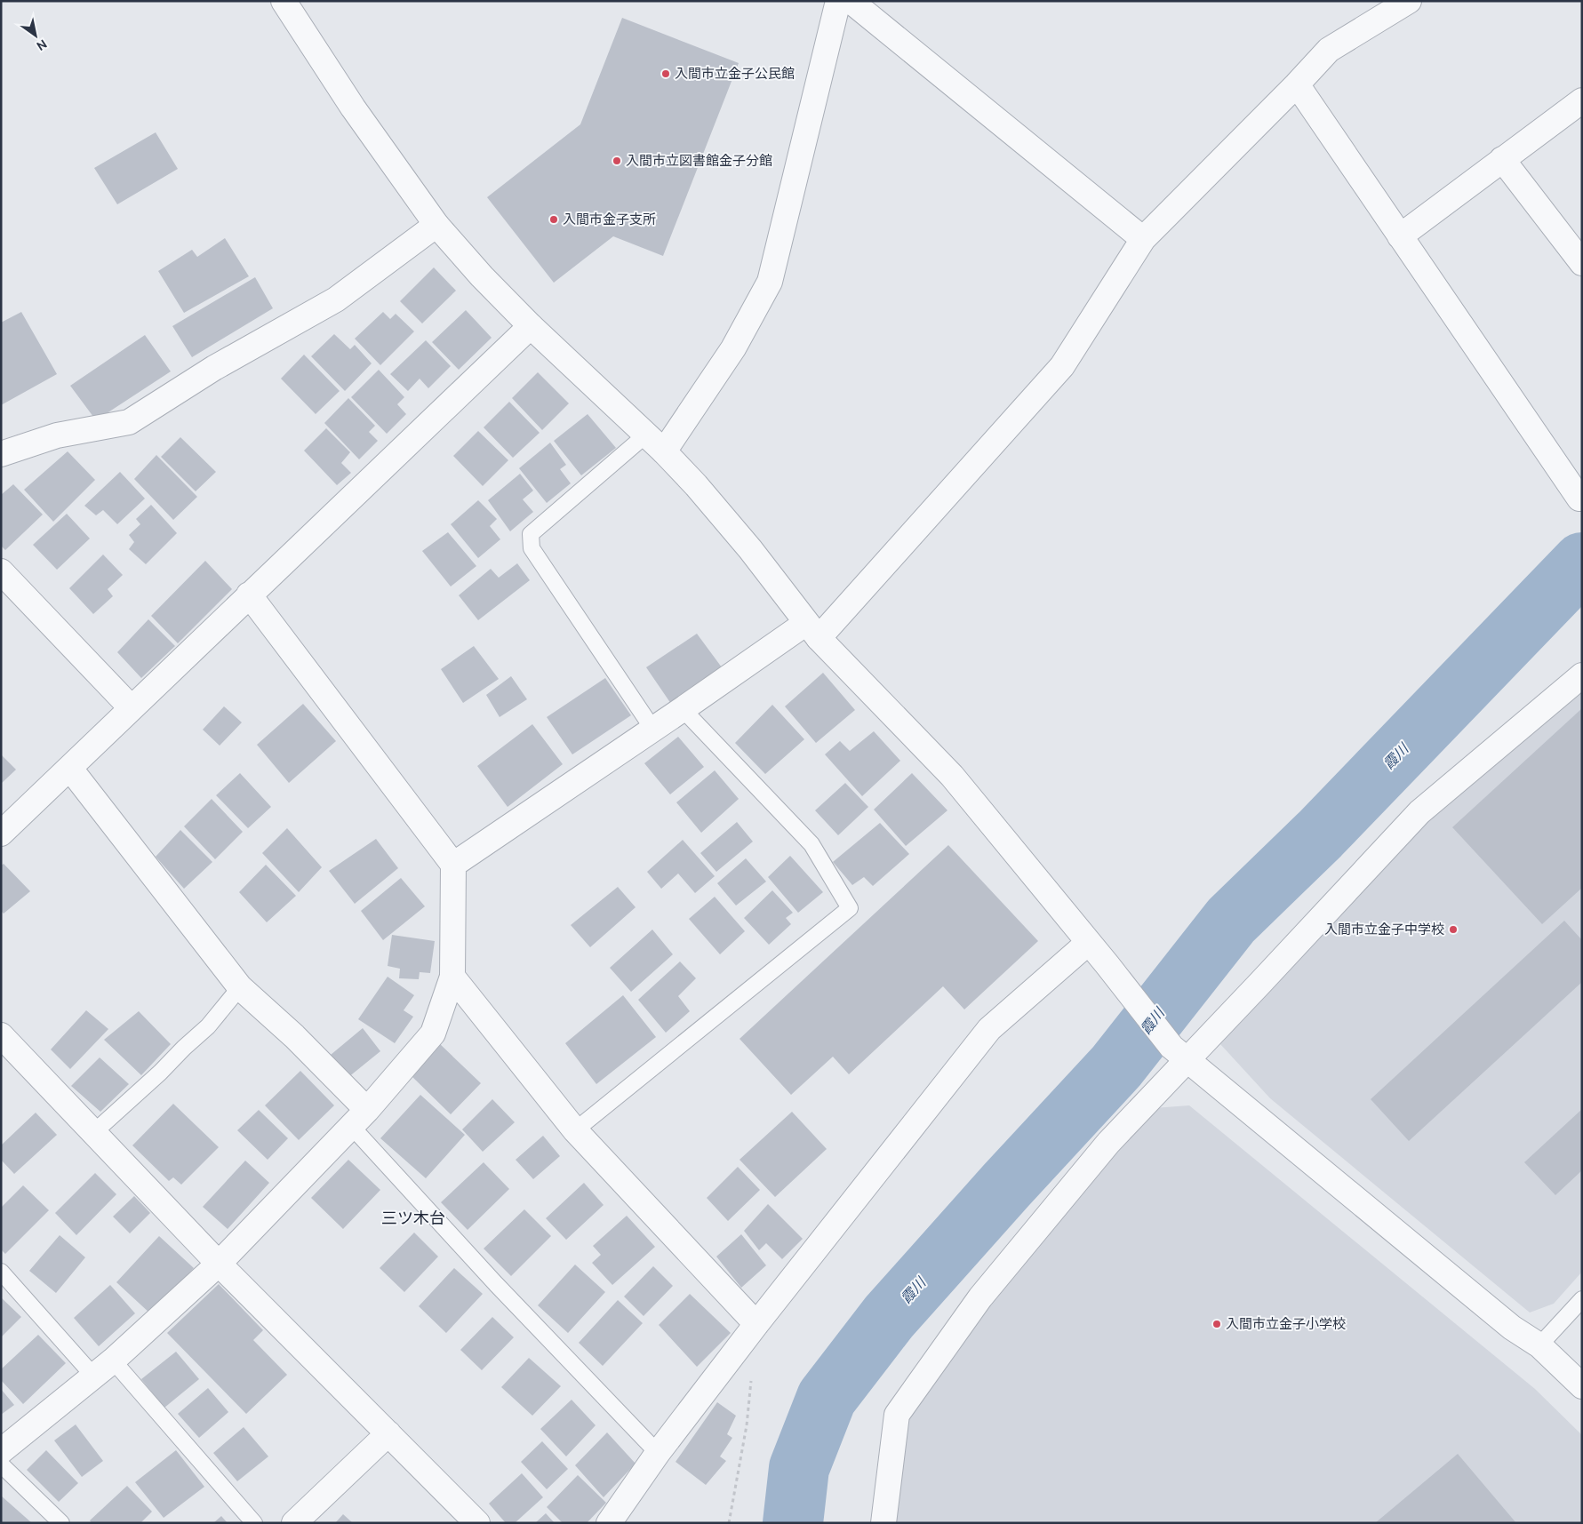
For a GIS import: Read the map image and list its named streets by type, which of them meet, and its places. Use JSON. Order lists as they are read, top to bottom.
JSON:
{
  "districts": ["三ツ木台"],
  "water": ["霞川"],
  "places": [
    "入間市立金子公民館",
    "入間市立図書館金子分館",
    "入間市金子支所",
    "入間市立金子中学校",
    "入間市立金子小学校"
  ],
  "north": "bottom right"
}
